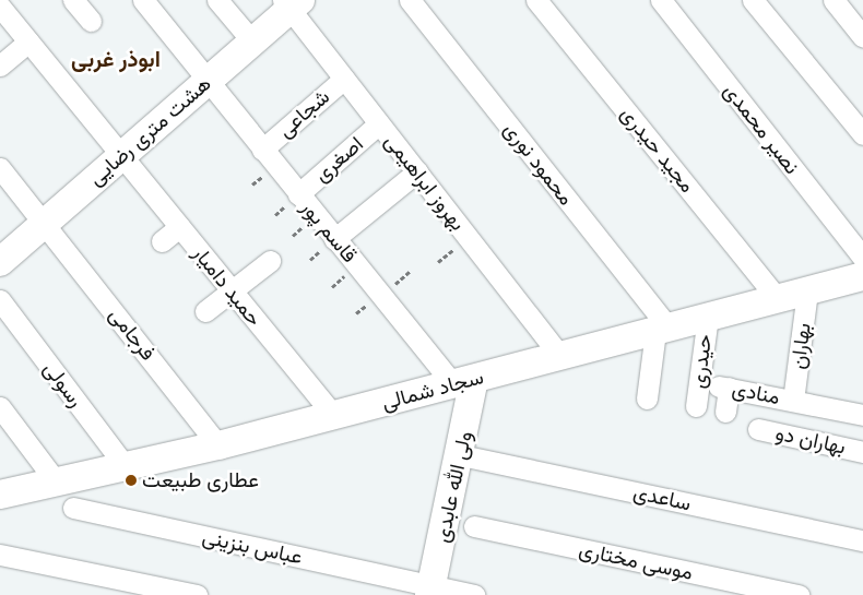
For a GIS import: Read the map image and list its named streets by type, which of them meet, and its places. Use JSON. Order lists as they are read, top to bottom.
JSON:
{
  "streets": {
    "main road": ["هشت متری رضایی", "سجاد شمالی", "ولی الله عابدی"],
    "street": [
      "شجاعی",
      "نصیر محمدی",
      "مجید حیدری",
      "اصغری",
      "محمود نوری",
      "بهروز ابراهیمی",
      "قاسم پور",
      "حمید دامیار",
      "فرجامی",
      "بهاران",
      "حیدری",
      "رسولی",
      "منادی",
      "بهاران دو",
      "ساعدی",
      "عباس بنزینی",
      "موسی مختاری"
    ]
  },
  "crossings": [
    ["شجاعی", "بهروز ابراهیمی"],
    ["شجاعی", "قاسم پور"],
    ["هشت متری رضایی", "بهروز ابراهیمی"],
    ["هشت متری رضایی", "قاسم پور"],
    ["هشت متری رضایی", "حمید دامیار"],
    ["هشت متری رضایی", "فرجامی"],
    ["مجید حیدری", "سجاد شمالی"],
    ["اصغری", "بهروز ابراهیمی"],
    ["اصغری", "قاسم پور"],
    ["محمود نوری", "سجاد شمالی"],
    ["بهروز ابراهیمی", "سجاد شمالی"],
    ["قاسم پور", "سجاد شمالی"],
    ["قاسم پور", "ولی الله عابدی"],
    ["حمید دامیار", "سجاد شمالی"],
    ["فرجامی", "سجاد شمالی"],
    ["بهاران", "سجاد شمالی"],
    ["بهاران", "منادی"],
    ["حیدری", "سجاد شمالی"],
    ["رسولی", "سجاد شمالی"],
    ["سجاد شمالی", "ولی الله عابدی"],
    ["ولی الله عابدی", "ساعدی"],
    ["ولی الله عابدی", "عباس بنزینی"]
  ],
  "districts": ["ابوذر غربی"],
  "places": ["عطاری طبیعت"]
}
